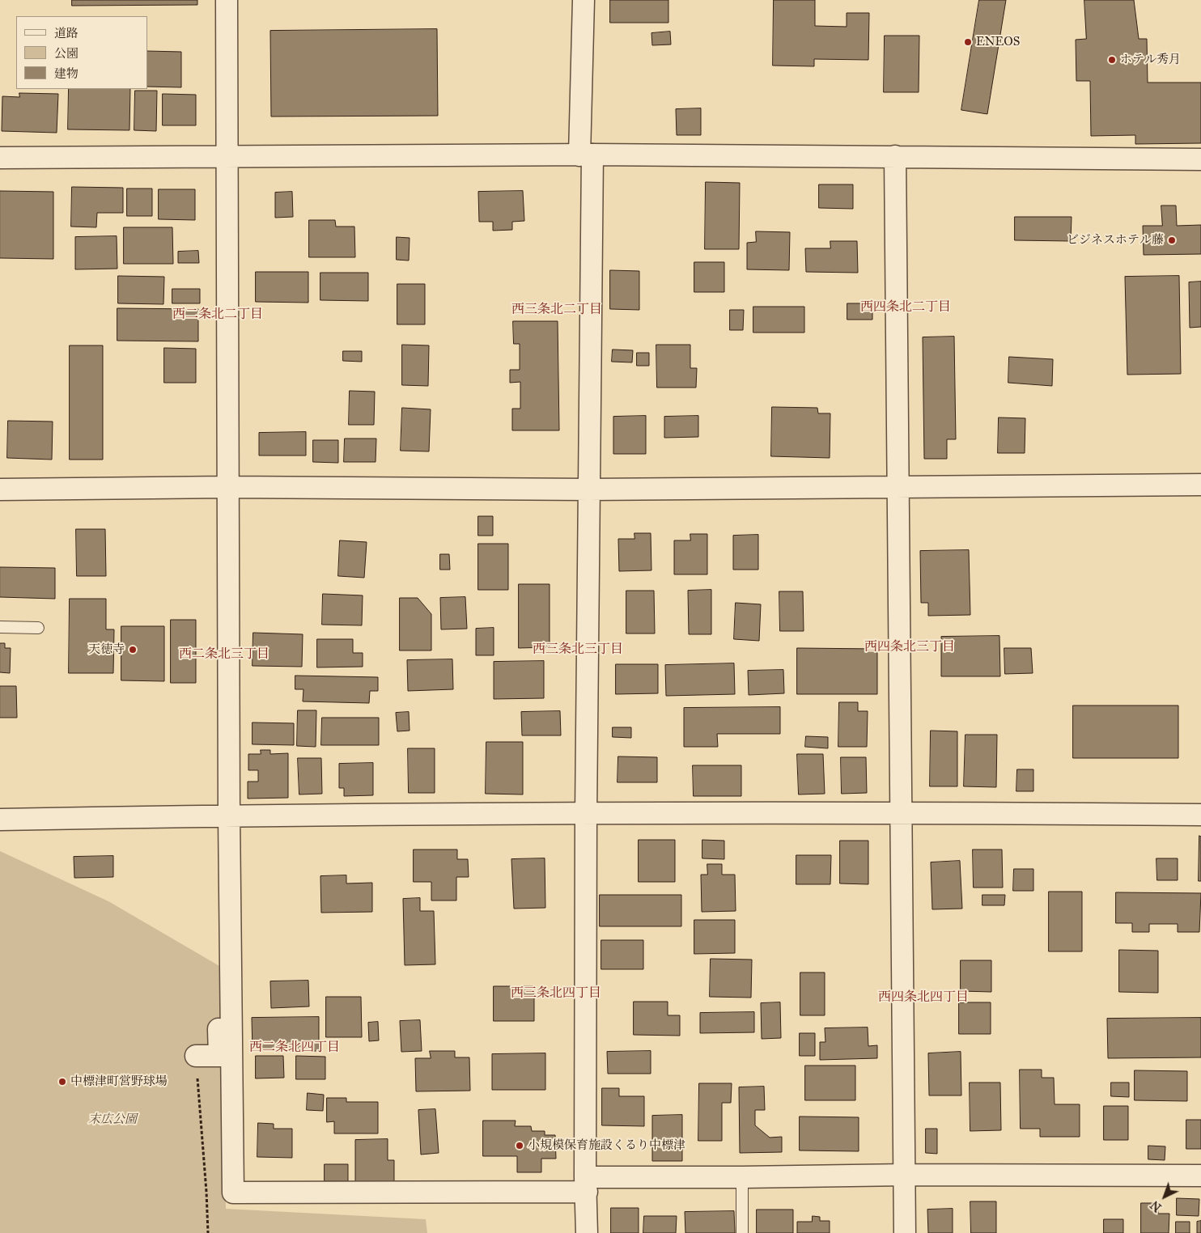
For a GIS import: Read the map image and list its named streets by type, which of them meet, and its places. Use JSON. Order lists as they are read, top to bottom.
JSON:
{
  "districts": [
    "西四条北二丁目",
    "西三条北二丁目",
    "西二条北二丁目",
    "西四条北三丁目",
    "西三条北三丁目",
    "西二条北三丁目",
    "西三条北四丁目",
    "西四条北四丁目",
    "西二条北四丁目"
  ],
  "parks": ["末広公園"],
  "places": [
    "ENEOS",
    "ホテル秀月",
    "ビジネスホテル藤",
    "天徳寺",
    "中標津町営野球場",
    "小規模保育施設くるり中標津"
  ],
  "legend": ["道路", "公園", "建物"],
  "north": "bottom left"
}
